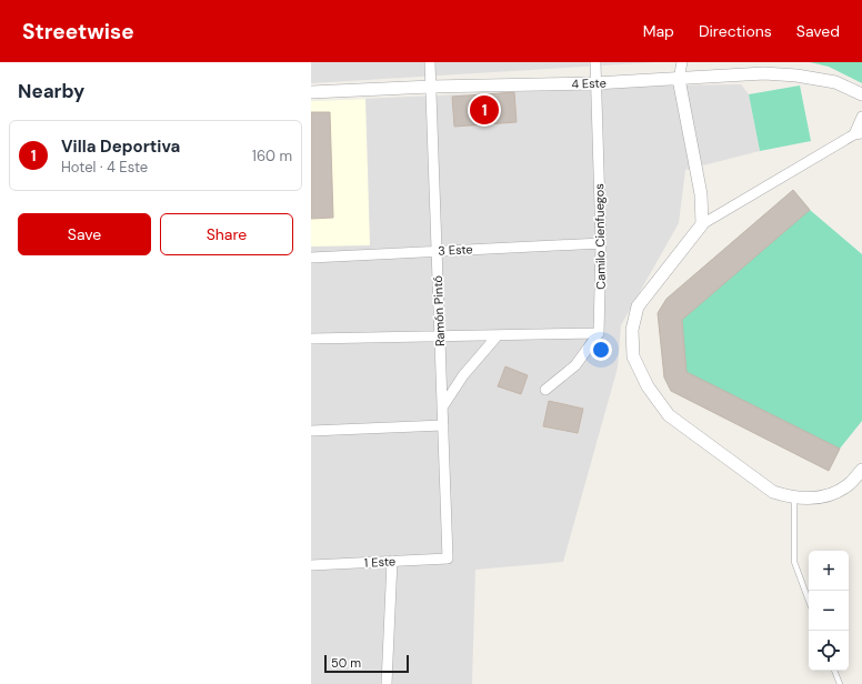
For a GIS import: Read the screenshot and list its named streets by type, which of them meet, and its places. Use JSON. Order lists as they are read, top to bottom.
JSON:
{
  "streets": {
    "street": [
      "4 Este",
      "Camilo Cienfuegos",
      "3 Este",
      "Ramón Pintó",
      "1 Este"
    ]
  },
  "crossings": [
    ["4 Este", "Camilo Cienfuegos"],
    ["4 Este", "Ramón Pintó"],
    ["Camilo Cienfuegos", "3 Este"],
    ["3 Este", "Ramón Pintó"],
    ["Ramón Pintó", "1 Este"]
  ],
  "scale_bar": "50 m",
  "page": {
    "header": "Streetwise",
    "nav": ["Map", "Directions", "Saved"],
    "heading": "Nearby",
    "pins": "1",
    "list": [
      {
        "mark": "1",
        "name": "Villa Deportiva",
        "note": "Hotel · 4 Este",
        "value": "160 m"
      }
    ],
    "buttons": ["Save", "Share"],
    "map_buttons": ["+", "−"],
    "scale": "50 m"
  }
}
